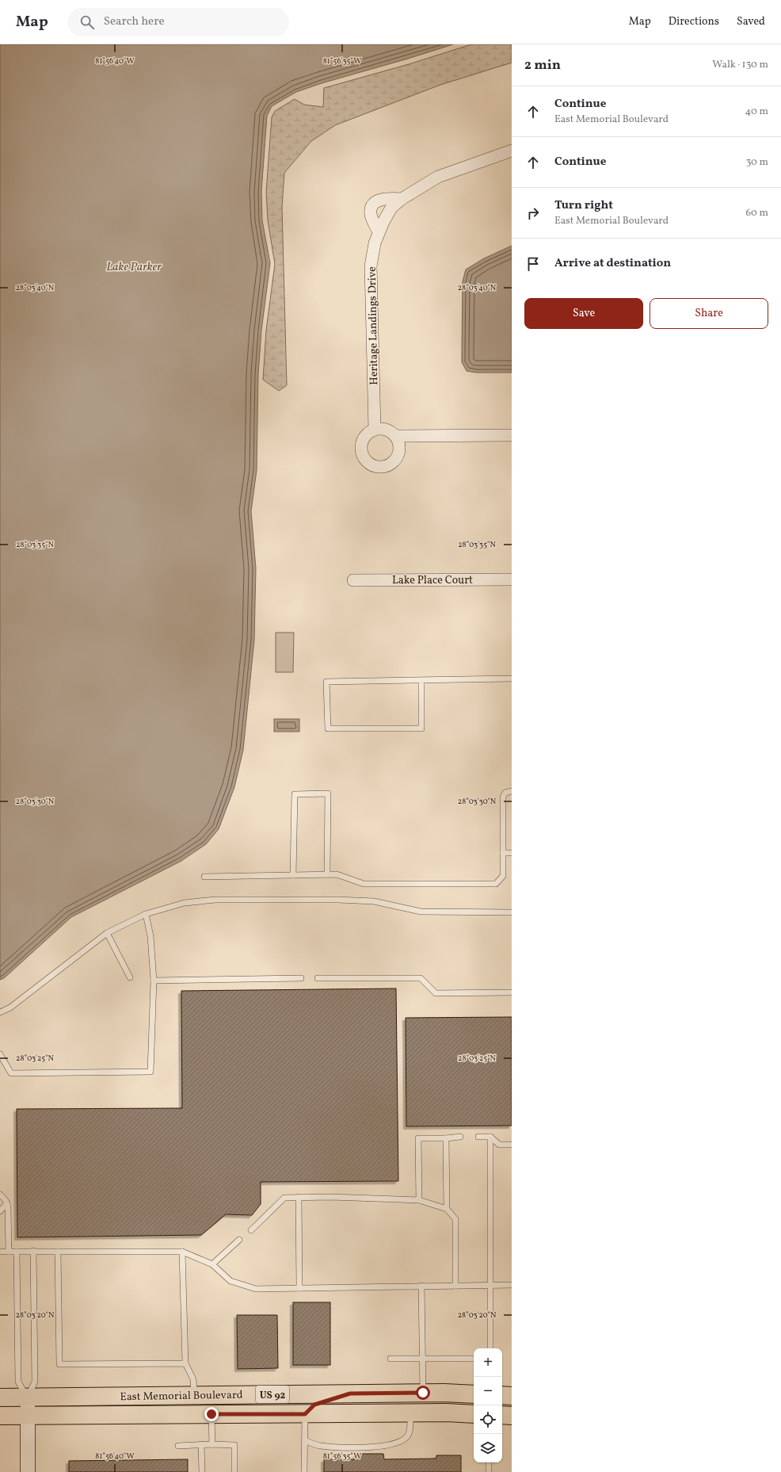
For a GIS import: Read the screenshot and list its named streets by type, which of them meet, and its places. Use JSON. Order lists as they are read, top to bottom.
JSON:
{
  "streets": {
    "main road": ["US 92", "East Memorial Boulevard"],
    "street": ["Heritage Landings Drive", "Lake Place Court"]
  },
  "water": ["Lake Parker"],
  "page": {
    "header": "Map",
    "search": "Search here",
    "nav": ["Map", "Directions", "Saved"],
    "heading": ["2 min", "Walk · 130 m"],
    "list": [
      ["Continue", "East Memorial Boulevard", "40 m"],
      ["Continue", "30 m"],
      ["Turn right", "East Memorial Boulevard", "60 m"],
      "Arrive at destination"
    ],
    "buttons": ["Save", "Share"],
    "map_buttons": ["+", "−"]
  },
  "coordinates": [
    "81°56'40\"W",
    "81°56'35\"W",
    "28°03'40\"N",
    "28°03'35\"N",
    "28°03'30\"N",
    "28°03'25\"N",
    "28°03'20\"N"
  ]
}
